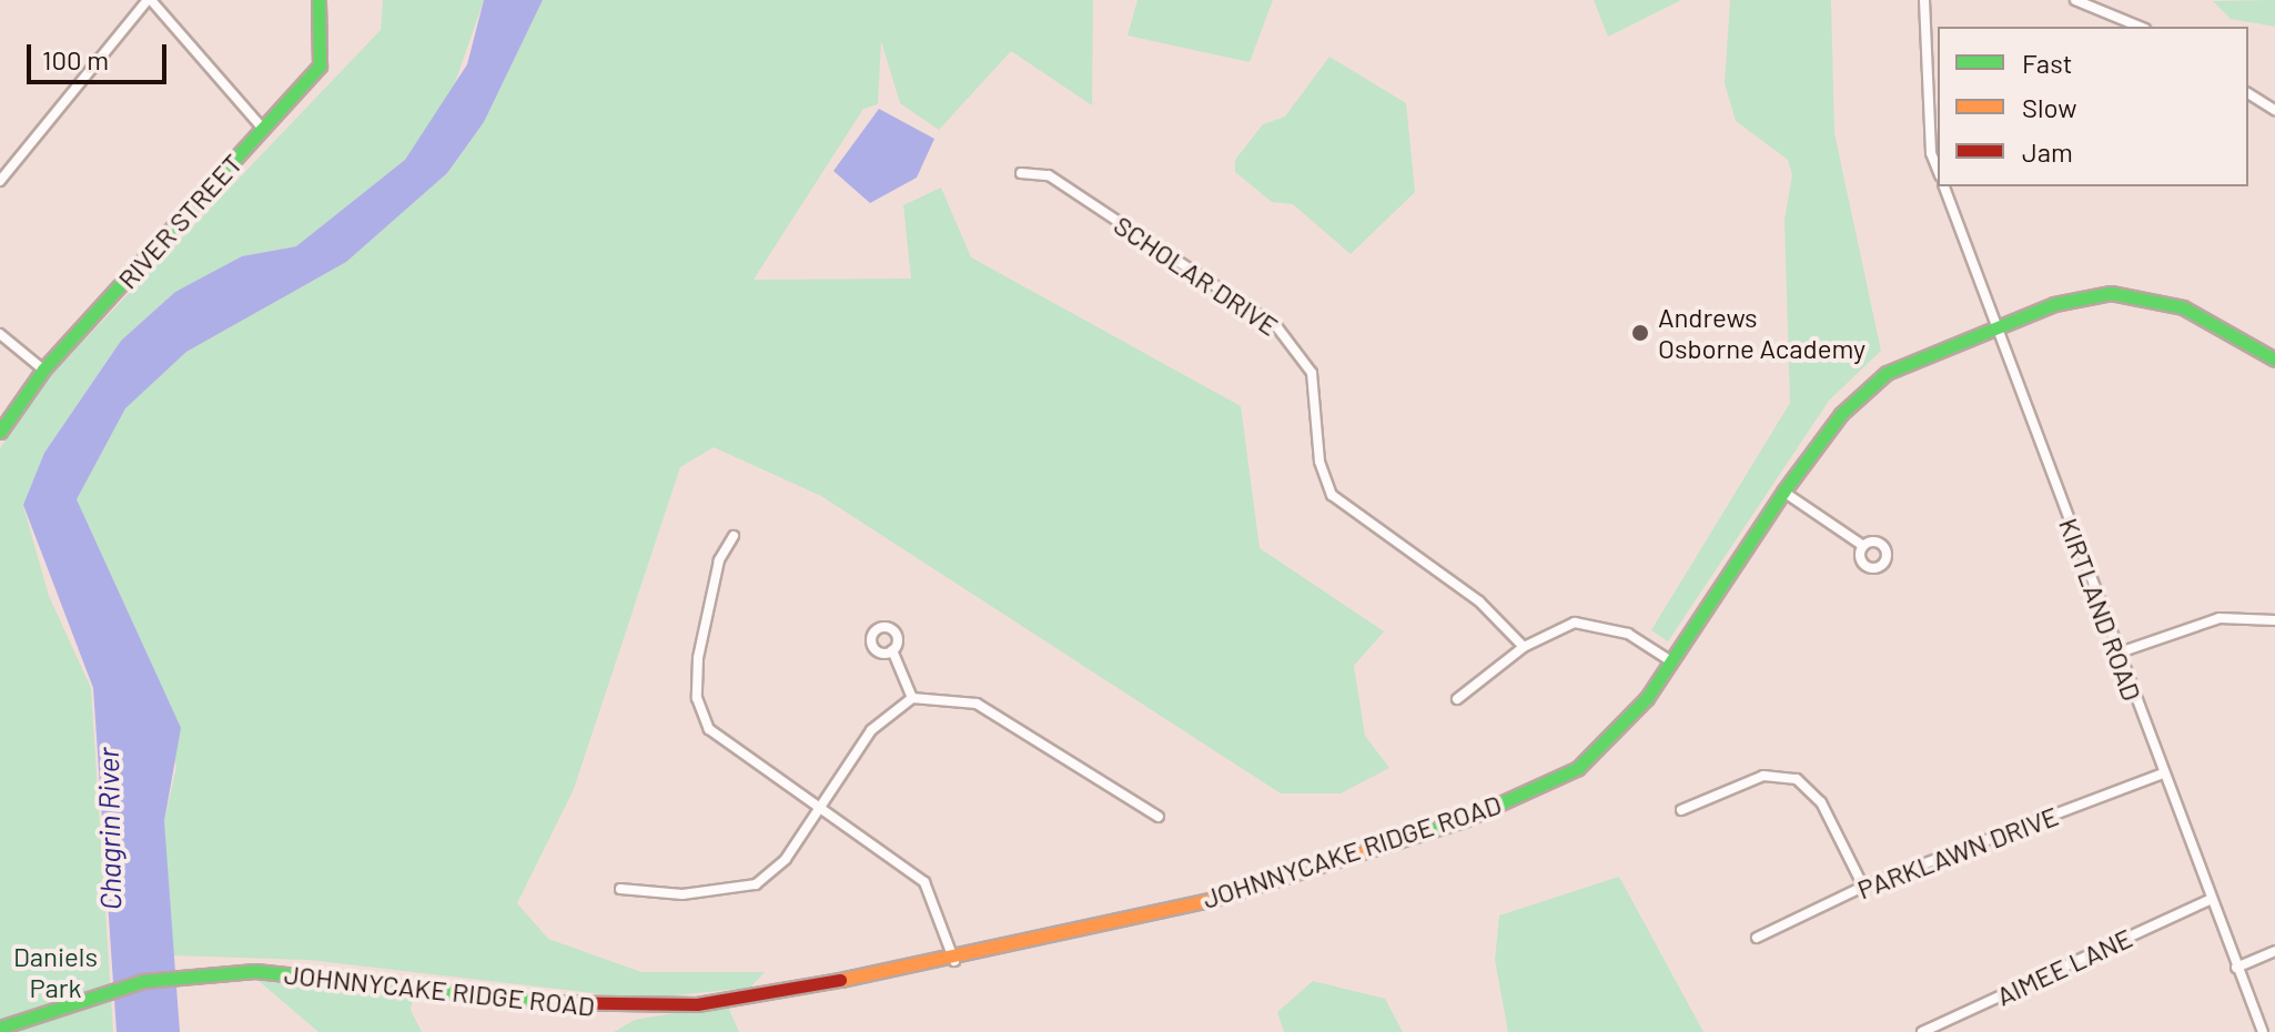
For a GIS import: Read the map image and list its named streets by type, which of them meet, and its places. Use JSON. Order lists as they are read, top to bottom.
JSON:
{
  "streets": {
    "main road": ["RIVER STREET", "JOHNNYCAKE RIDGE ROAD"],
    "street": [
      "SCHOLAR DRIVE",
      "KIRTLAND ROAD",
      "PARKLAWN DRIVE",
      "AIMEE LANE"
    ]
  },
  "crossings": [
    ["KIRTLAND ROAD", "JOHNNYCAKE RIDGE ROAD"],
    ["KIRTLAND ROAD", "PARKLAWN DRIVE"],
    ["KIRTLAND ROAD", "AIMEE LANE"]
  ],
  "water": ["Chagrin River"],
  "parks": ["Daniels Park"],
  "places": ["Andrews Osborne Academy"],
  "legend": ["Fast", "Slow", "Jam"],
  "scale_bar": "100 m"
}
